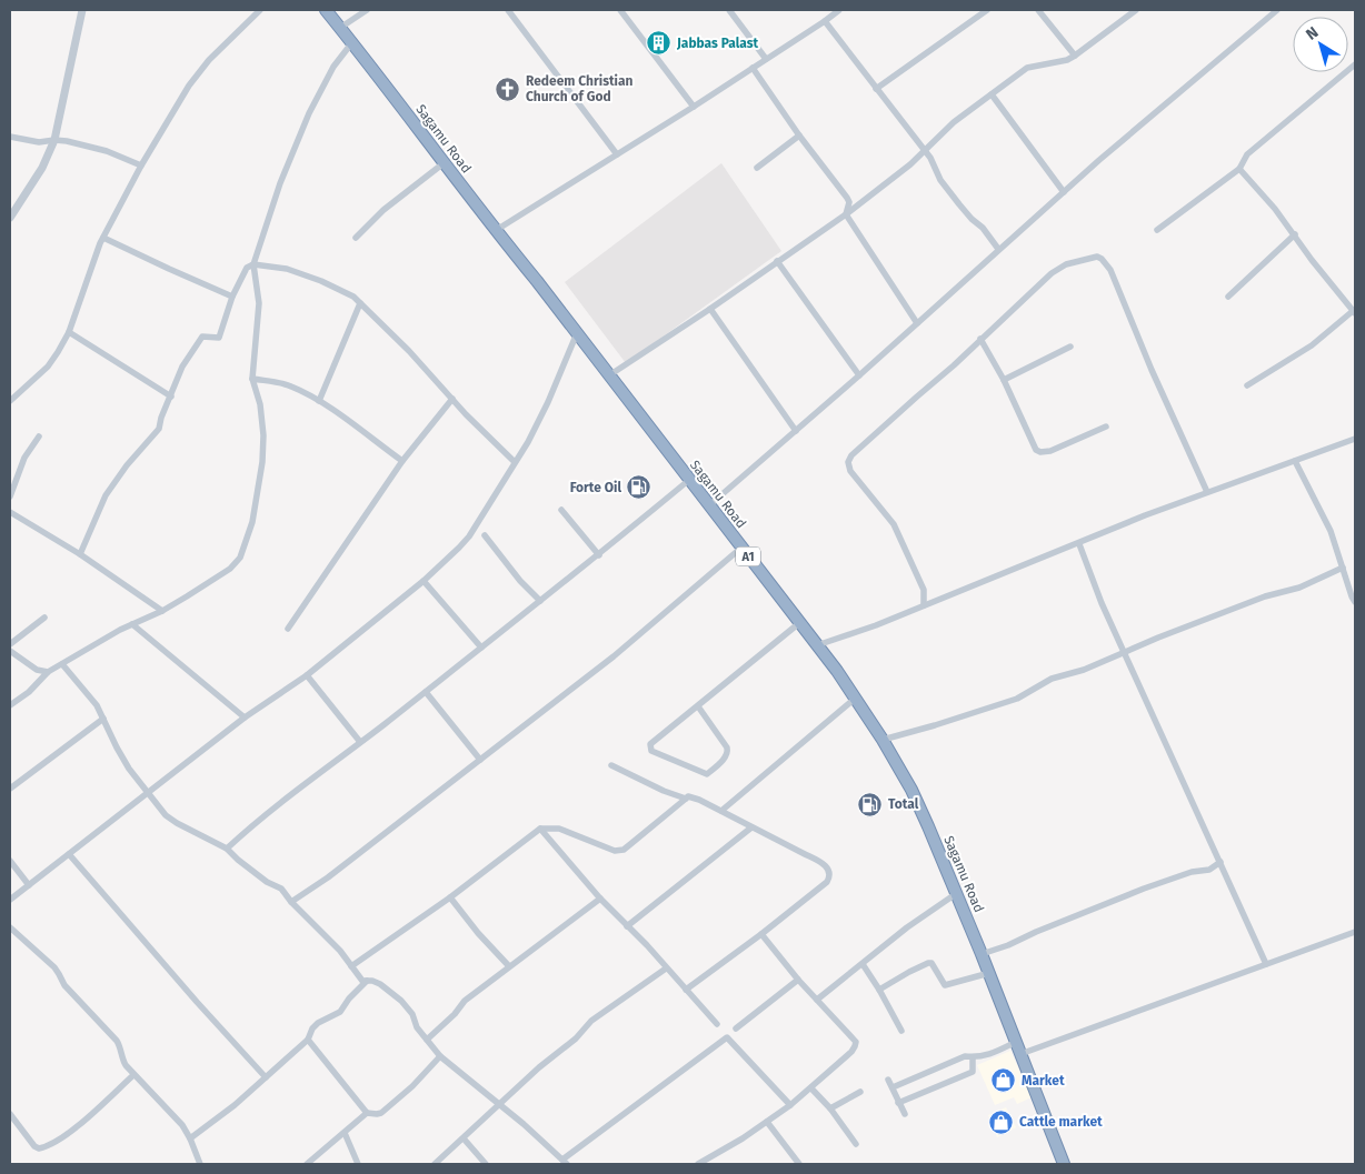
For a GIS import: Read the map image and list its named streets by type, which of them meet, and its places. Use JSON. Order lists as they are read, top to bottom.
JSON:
{
  "streets": {
    "highway": ["Sagamu Road", "A1"]
  },
  "places": {
    "building": ["Jabbas Palast"],
    "church": ["Redeem Christian Church of God"],
    "fuel station": ["Forte Oil", "Total"],
    "shop": ["Market", "Cattle market"]
  },
  "north": "top left"
}
